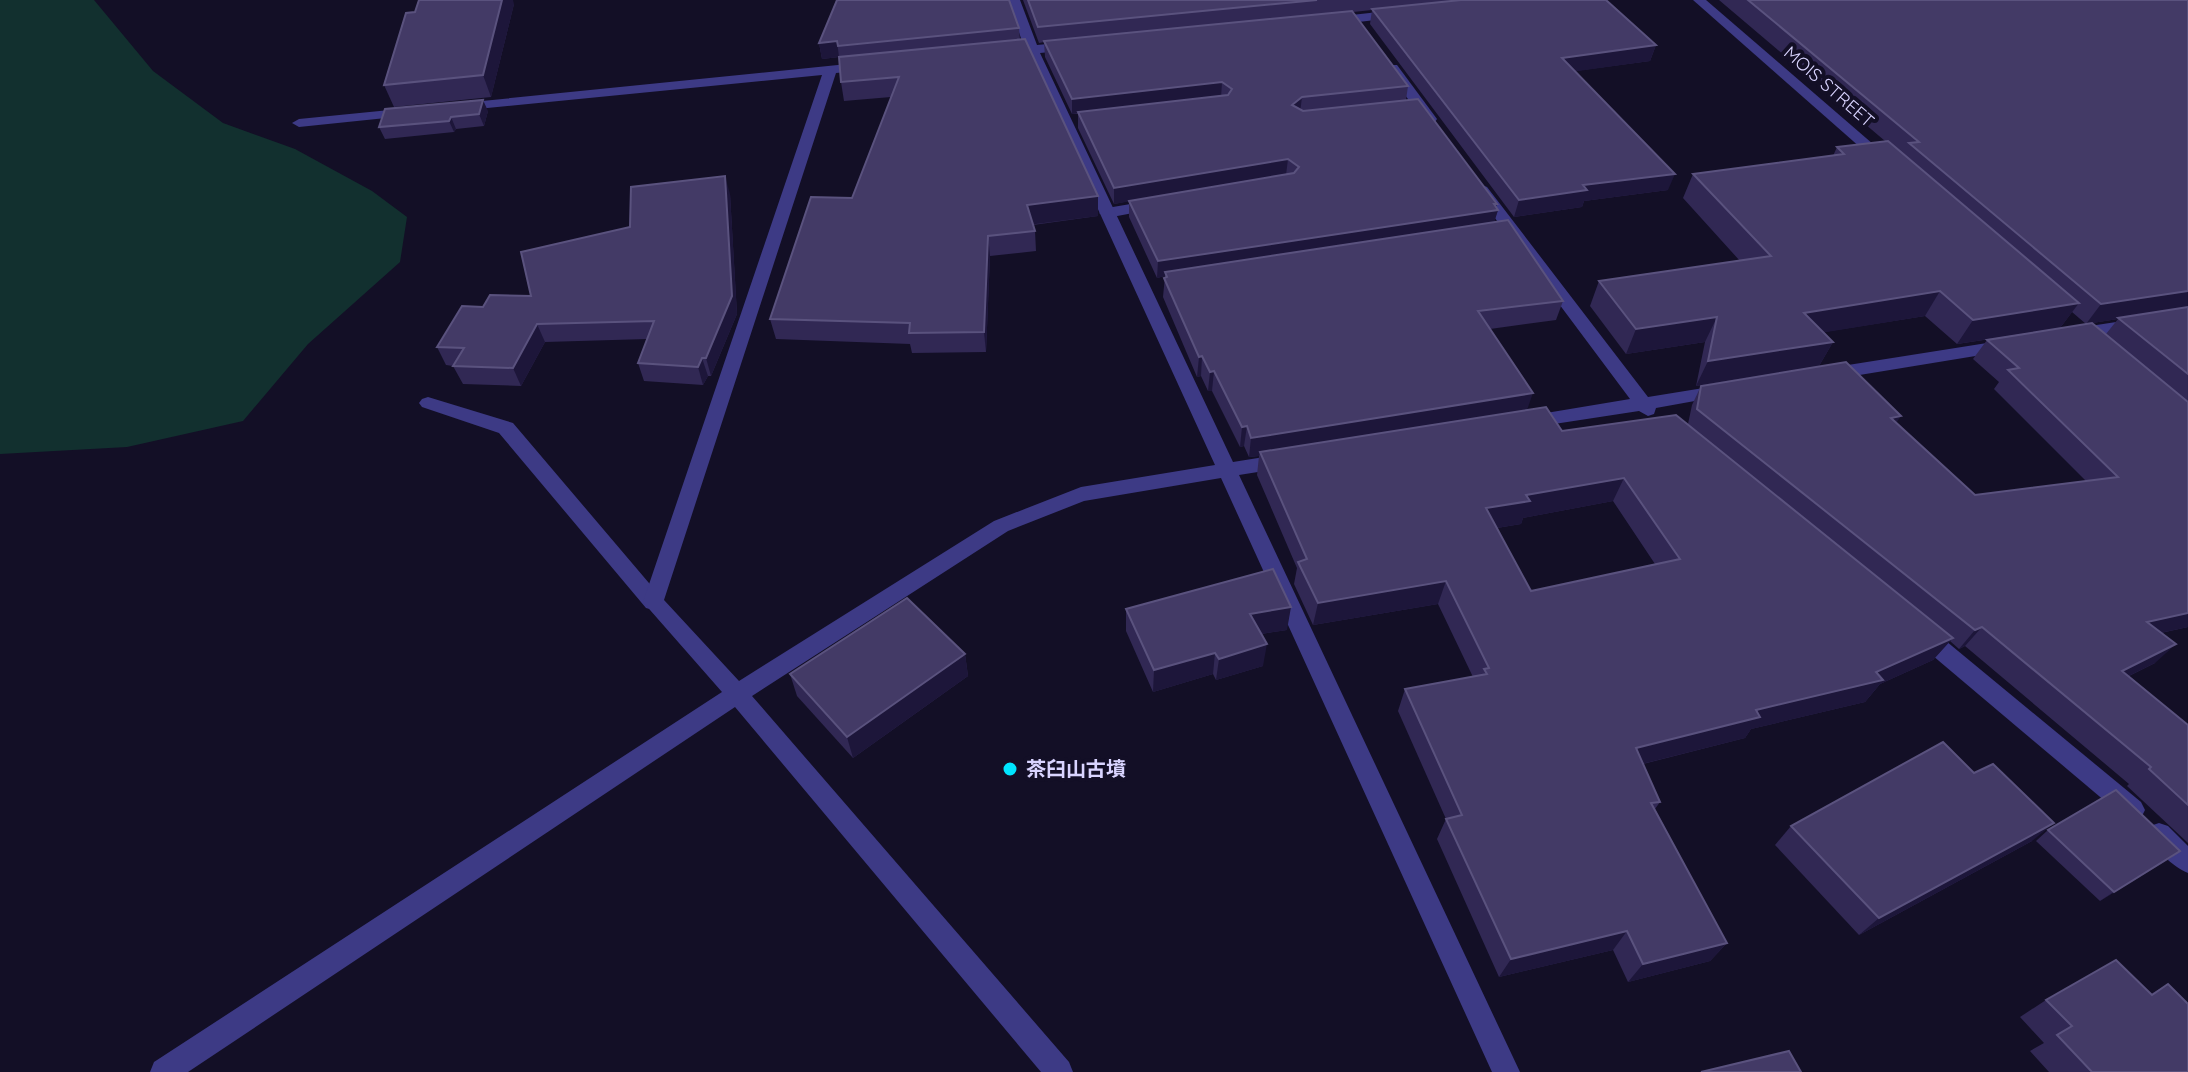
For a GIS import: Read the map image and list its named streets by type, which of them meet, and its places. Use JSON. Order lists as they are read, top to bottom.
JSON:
{
  "streets": {
    "street": ["MOIS STREET"]
  },
  "places": ["茶臼山古墳"]
}
